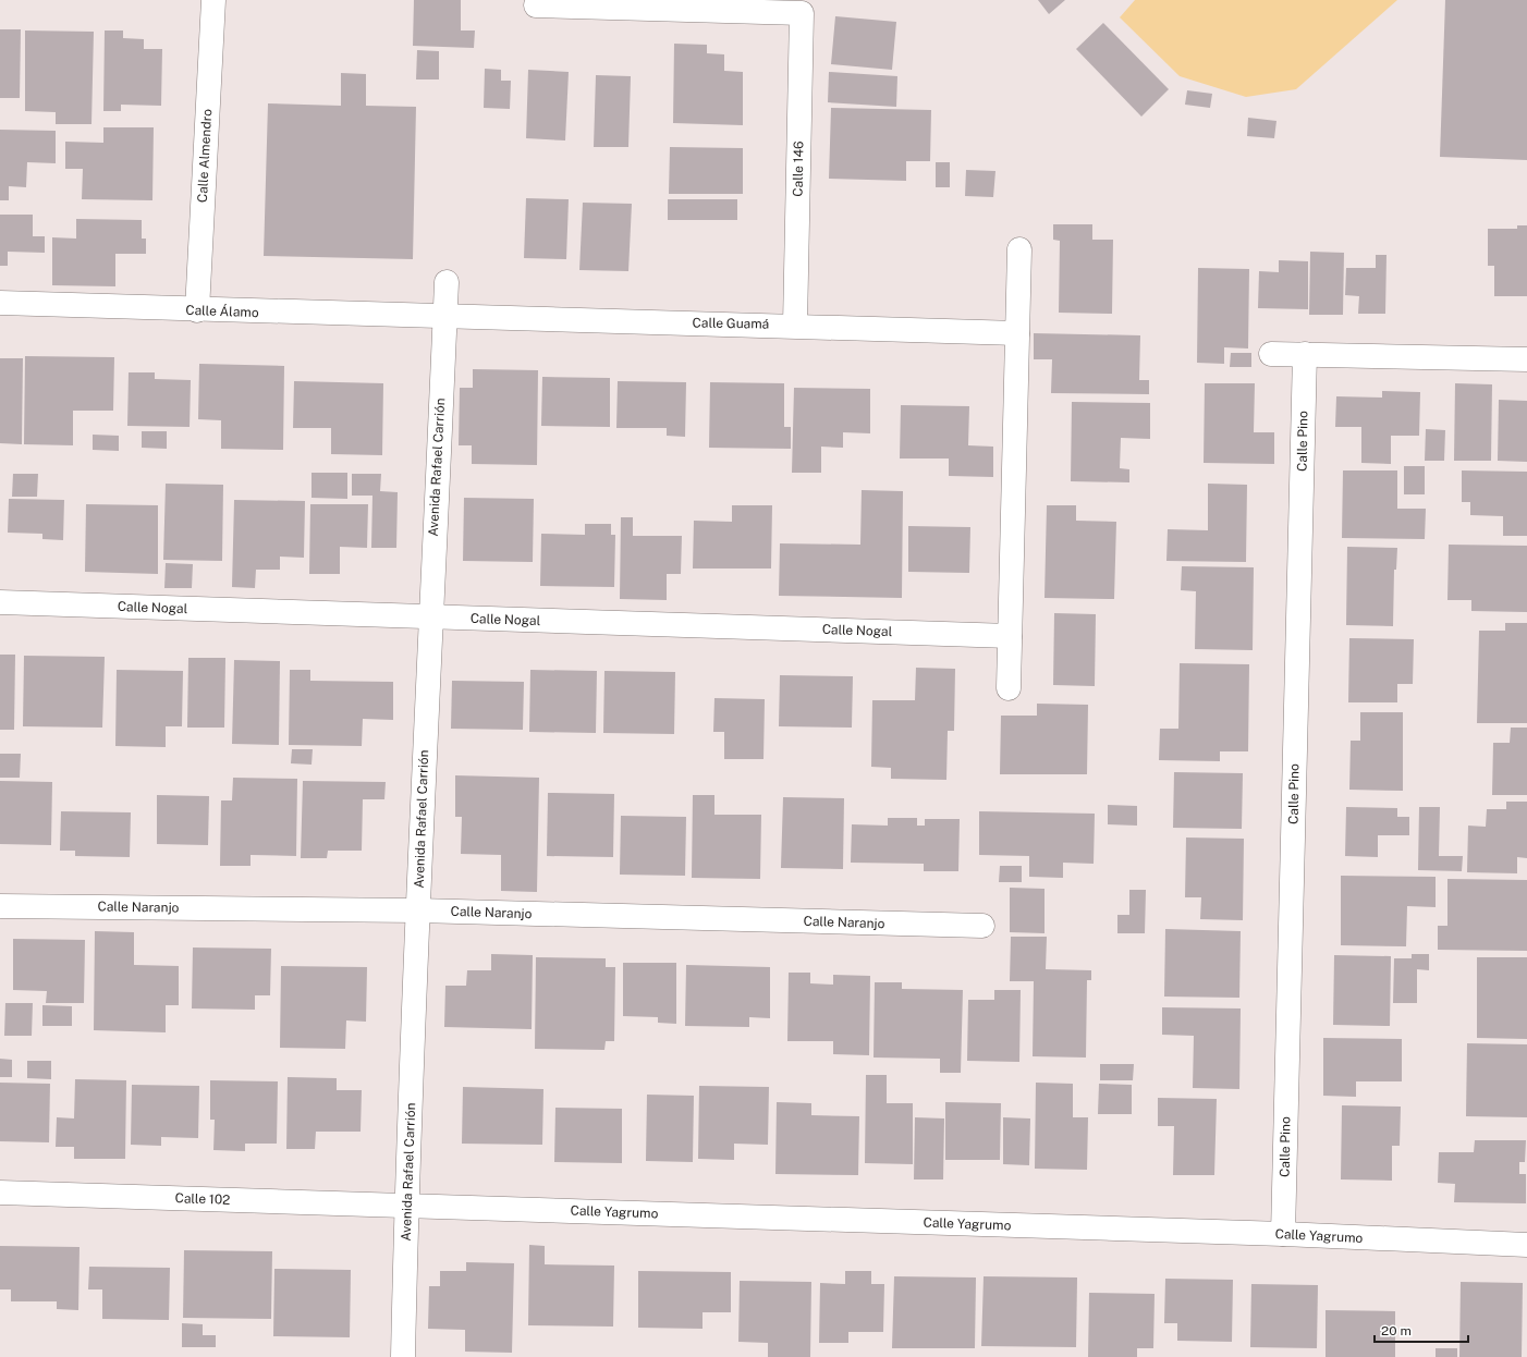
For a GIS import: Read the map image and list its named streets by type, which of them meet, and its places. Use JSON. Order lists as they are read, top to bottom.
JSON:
{
  "streets": {
    "street": [
      "Calle Almendro",
      "Calle 146",
      "Calle Álamo",
      "Calle Guamá",
      "Calle Pino",
      "Avenida Rafael Carrión",
      "Calle Nogal",
      "Calle Naranjo",
      "Calle 102",
      "Calle Yagrumo"
    ]
  },
  "crossings": [
    ["Calle Almendro", "Calle Álamo"],
    ["Calle 146", "Calle Guamá"],
    ["Calle Álamo", "Calle Guamá"],
    ["Calle Álamo", "Avenida Rafael Carrión"],
    ["Calle Guamá", "Avenida Rafael Carrión"],
    ["Calle Pino", "Calle Yagrumo"],
    ["Avenida Rafael Carrión", "Calle Nogal"],
    ["Avenida Rafael Carrión", "Calle Naranjo"],
    ["Avenida Rafael Carrión", "Calle 102"],
    ["Avenida Rafael Carrión", "Calle Yagrumo"],
    ["Calle 102", "Calle Yagrumo"]
  ],
  "scale_bar": "20 m"
}
